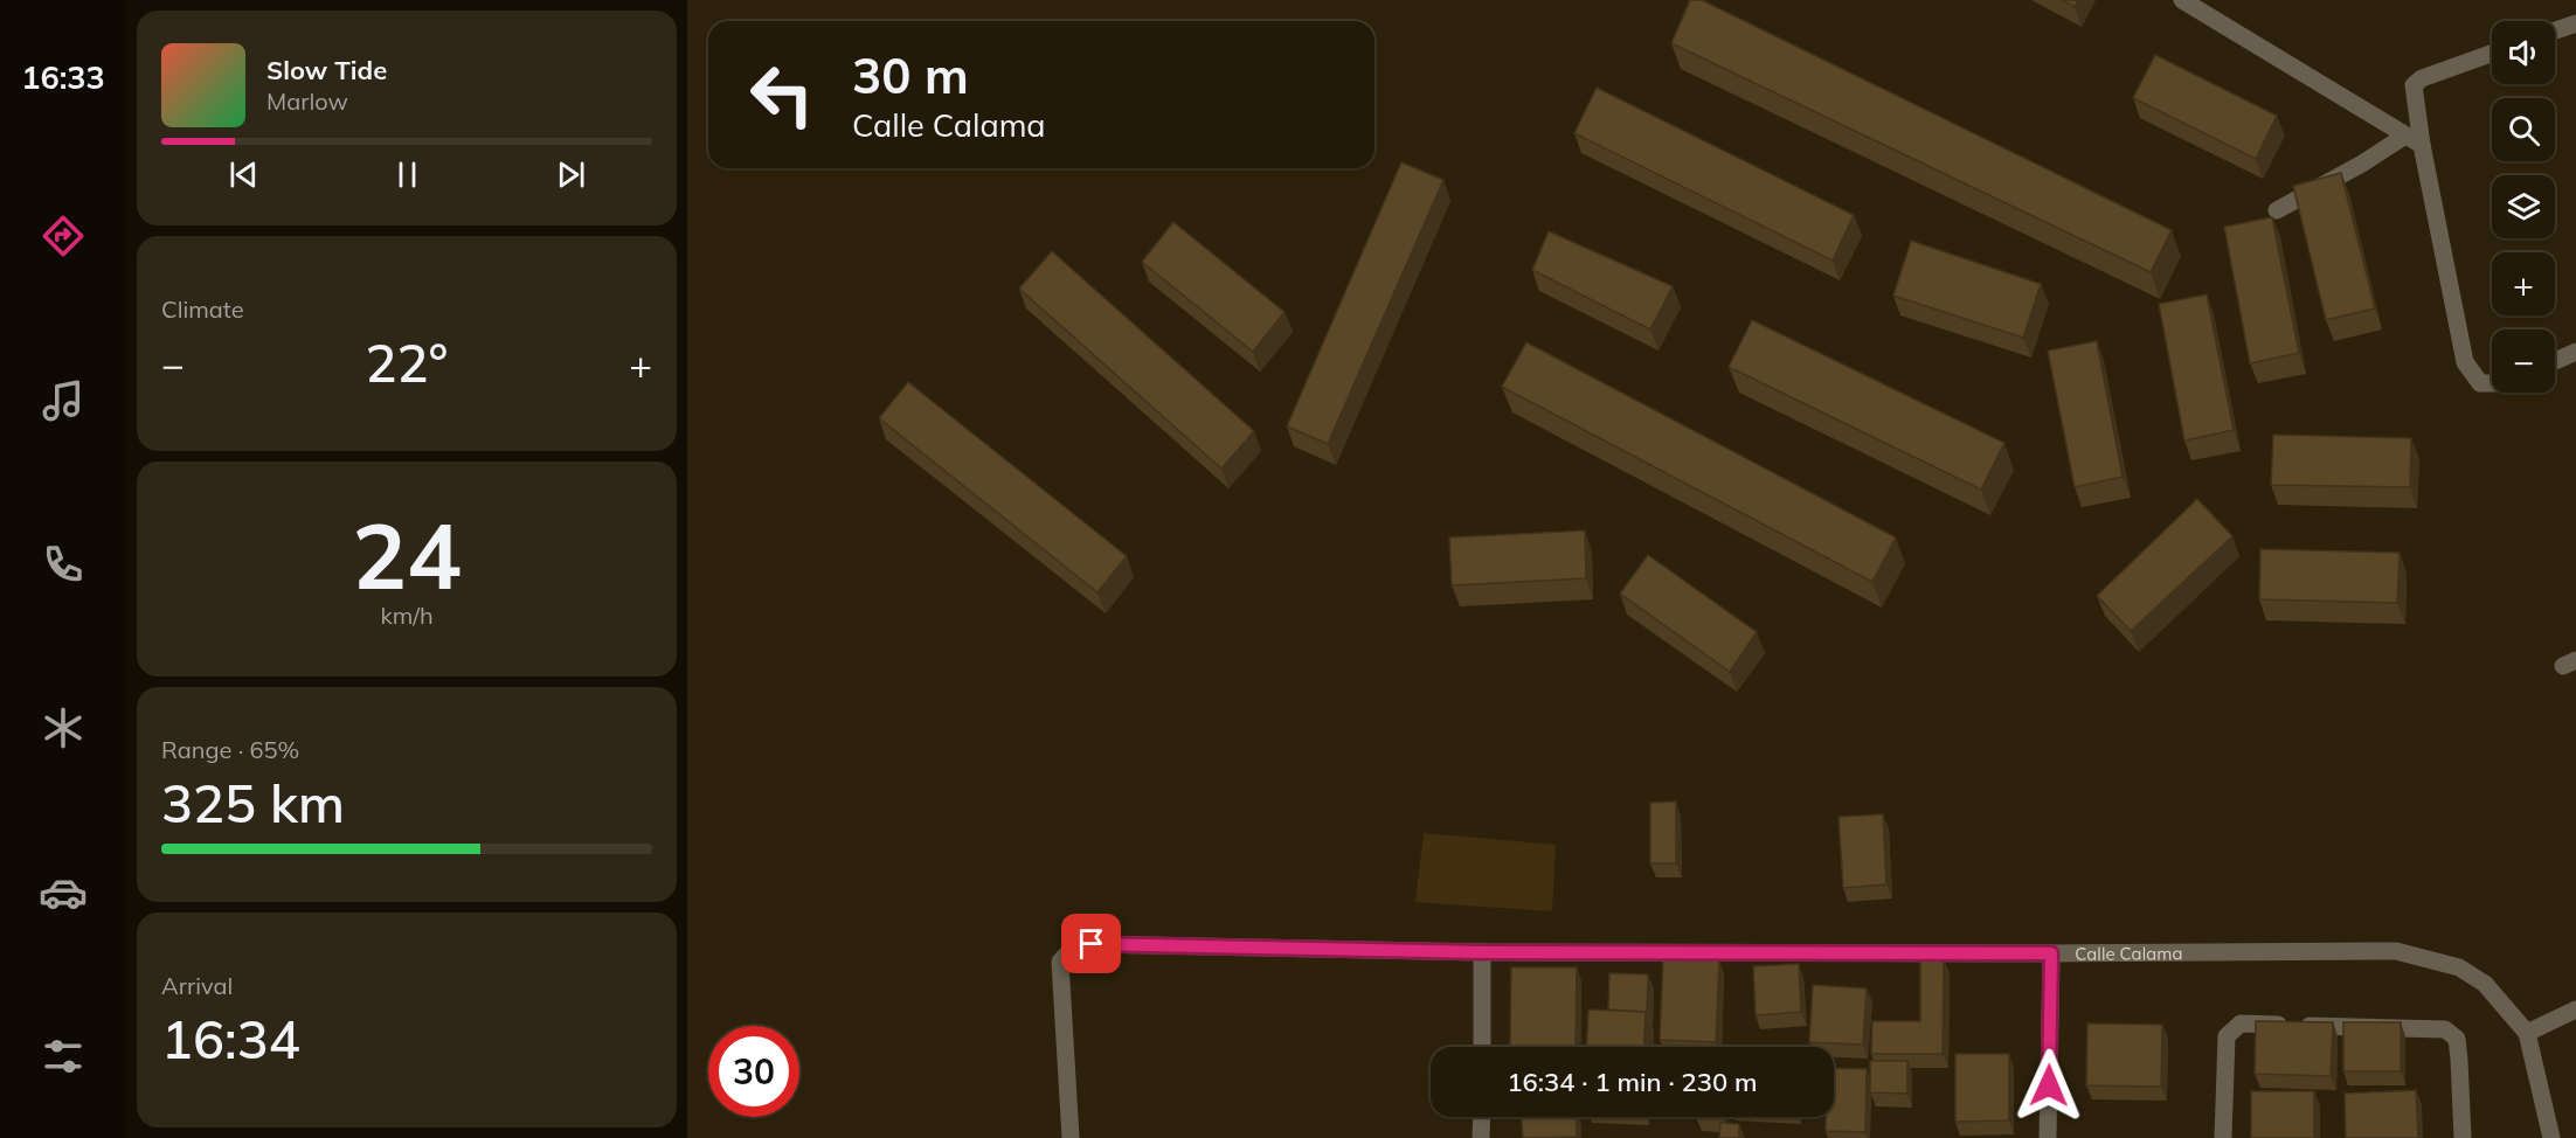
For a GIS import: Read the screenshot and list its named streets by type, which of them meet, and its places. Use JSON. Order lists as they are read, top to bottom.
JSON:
{
  "streets": {
    "street": ["Calle Calama"]
  },
  "page": {
    "tabs": "16:33",
    "map_buttons": ["+", "−"],
    "turn": ["30 m", "Calle Calama"],
    "song": ["Slow Tide", "Marlow"],
    "tile": [
      "Climate",
      ["24", "km/h"],
      ["Range · 65%", "325 km"],
      ["Arrival", "16:34"]
    ],
    "heat": ["−", "22°", "+"],
    "limit": "30",
    "trip": "16:34 · 1 min · 230 m"
  }
}
